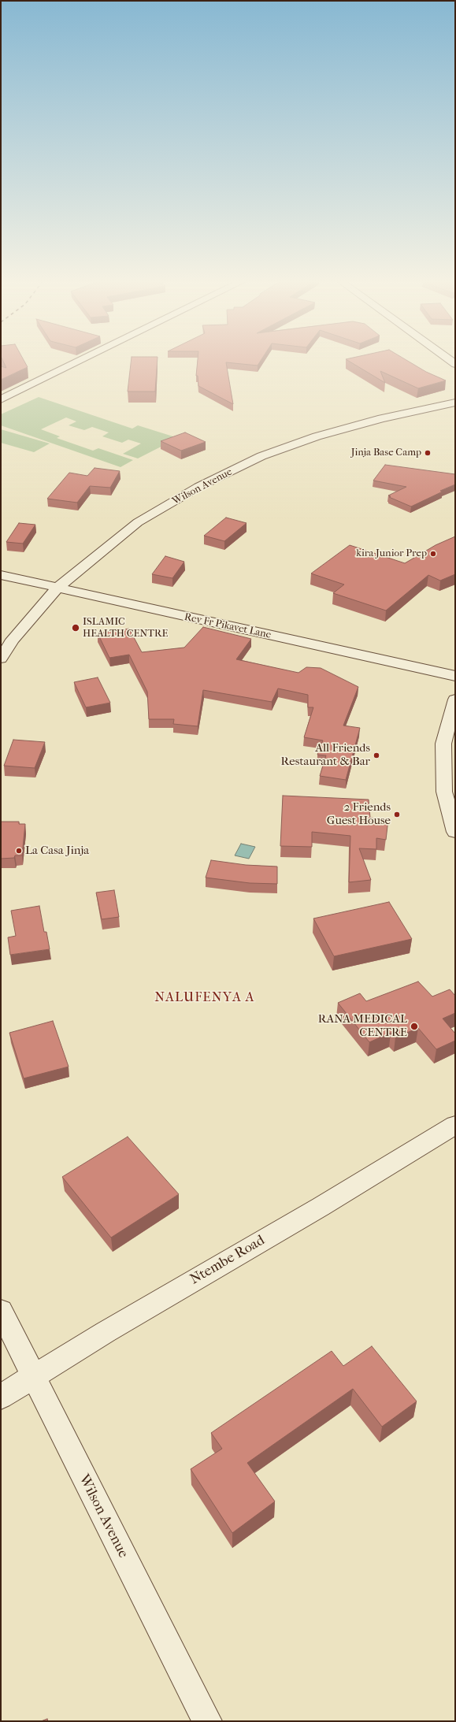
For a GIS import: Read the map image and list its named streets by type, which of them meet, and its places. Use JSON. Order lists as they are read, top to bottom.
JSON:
{
  "streets": {
    "street": ["Wilson Avenue", "Rev Fr Pikavet Lane", "Ntembe Road"]
  },
  "crossings": [
    ["Wilson Avenue", "Rev Fr Pikavet Lane"],
    ["Wilson Avenue", "Ntembe Road"]
  ],
  "districts": ["NALUFENYA A"],
  "places": [
    "Jinja Base Camp",
    "kira Junior Prep",
    "ISLAMIC HEALTH CENTRE",
    "All Friends Restaurant & Bar",
    "2 Friends Guest House",
    "La Casa Jinja",
    "RANA MEDICAL CENTRE"
  ]
}
